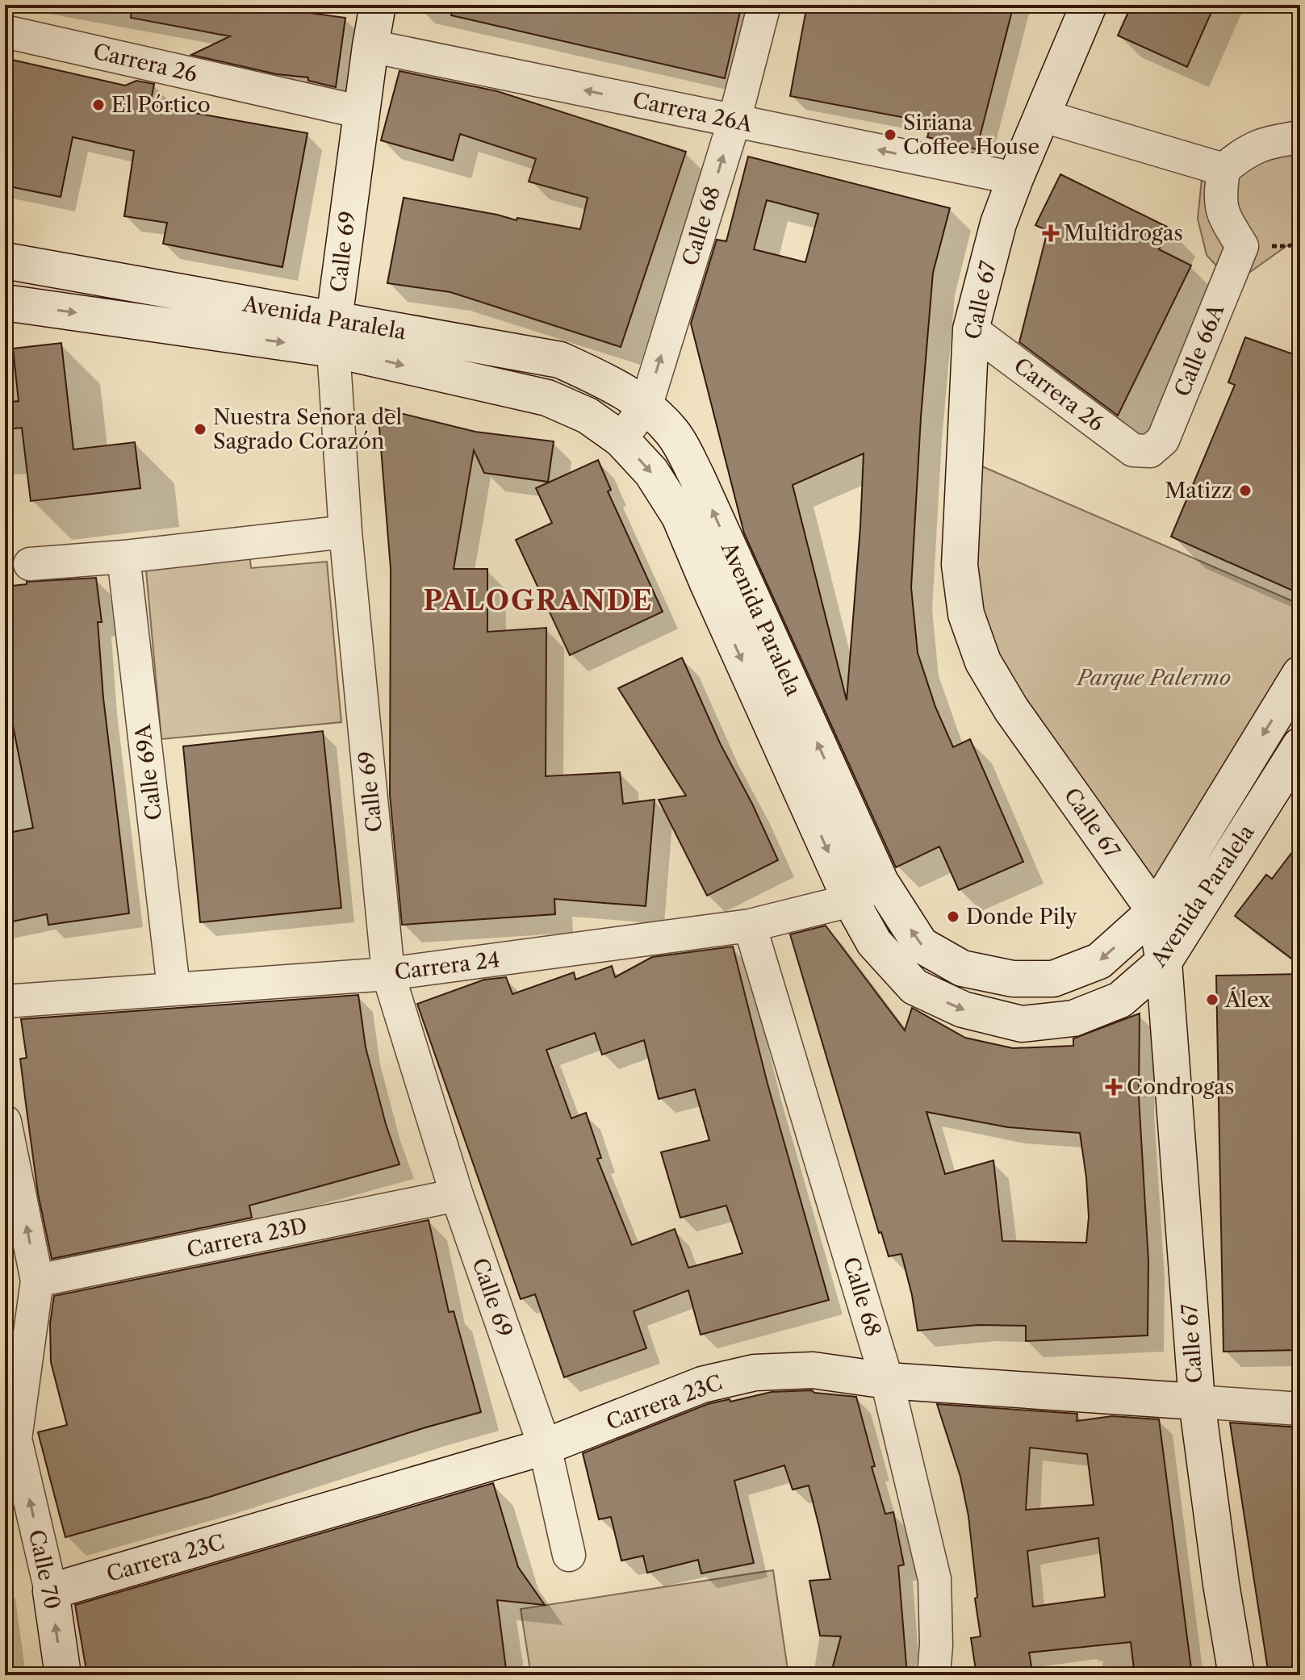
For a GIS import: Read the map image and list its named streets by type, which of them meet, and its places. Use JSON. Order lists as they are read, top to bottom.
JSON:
{
  "streets": {
    "street": [
      "Carrera 26",
      "Carrera 26A",
      "Calle 68",
      "Calle 69",
      "Calle 67",
      "Avenida Paralela",
      "Calle 66A",
      "Calle 69A",
      "Carrera 24",
      "Carrera 23D",
      "Carrera 23C",
      "Calle 70"
    ]
  },
  "crossings": [
    ["Carrera 26", "Calle 69"],
    ["Carrera 26", "Calle 67"],
    ["Carrera 26", "Calle 66A"],
    ["Carrera 26A", "Calle 68"],
    ["Carrera 26A", "Calle 69"],
    ["Carrera 26A", "Calle 67"],
    ["Calle 68", "Avenida Paralela"],
    ["Calle 68", "Carrera 24"],
    ["Calle 68", "Carrera 23C"],
    ["Calle 69", "Avenida Paralela"],
    ["Calle 69", "Carrera 24"],
    ["Calle 69", "Carrera 23D"],
    ["Calle 69", "Carrera 23C"],
    ["Calle 67", "Avenida Paralela"],
    ["Calle 67", "Carrera 23C"],
    ["Avenida Paralela", "Carrera 24"],
    ["Calle 69A", "Carrera 24"],
    ["Carrera 23D", "Calle 70"],
    ["Carrera 23C", "Calle 70"]
  ],
  "one_way": ["Carrera 26A", "Calle 70"],
  "districts": ["PALOGRANDE"],
  "parks": ["Parque Palermo"],
  "places": {
    "other": [
      "El Pórtico",
      "Siriana Coffee House",
      "Nuestra Señora del Sagrado Corazón",
      "Matizz",
      "Donde Pily",
      "Álex"
    ],
    "health": ["Multidrogas", "Condrogas"]
  }
}
